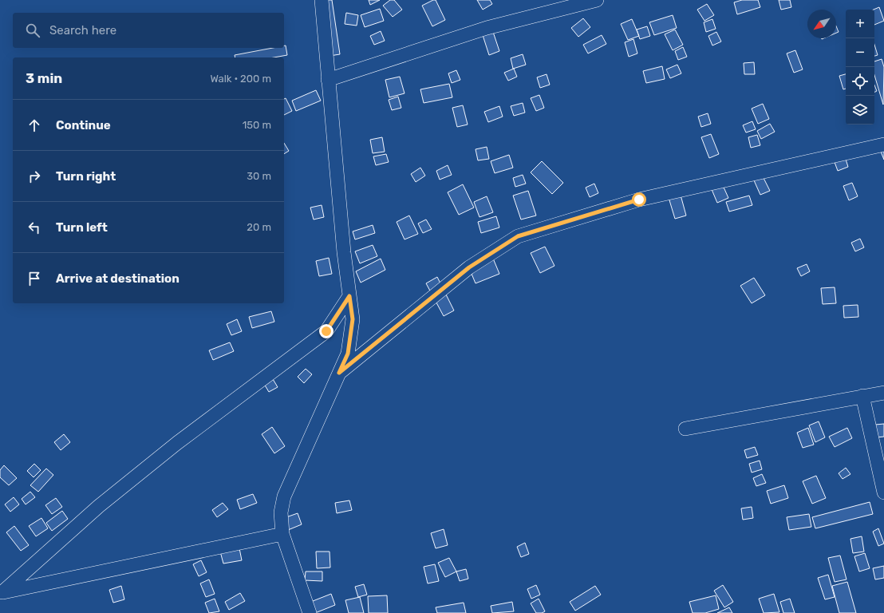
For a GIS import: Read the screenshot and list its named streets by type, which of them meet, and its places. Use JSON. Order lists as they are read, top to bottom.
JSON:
{
  "north": "bottom left",
  "page": {
    "map_buttons": ["+", "−"],
    "search": "Search here",
    "heading": ["3 min", "Walk · 200 m"],
    "list": [
      ["Continue", "150 m"],
      ["Turn right", "30 m"],
      ["Turn left", "20 m"],
      "Arrive at destination"
    ]
  }
}
